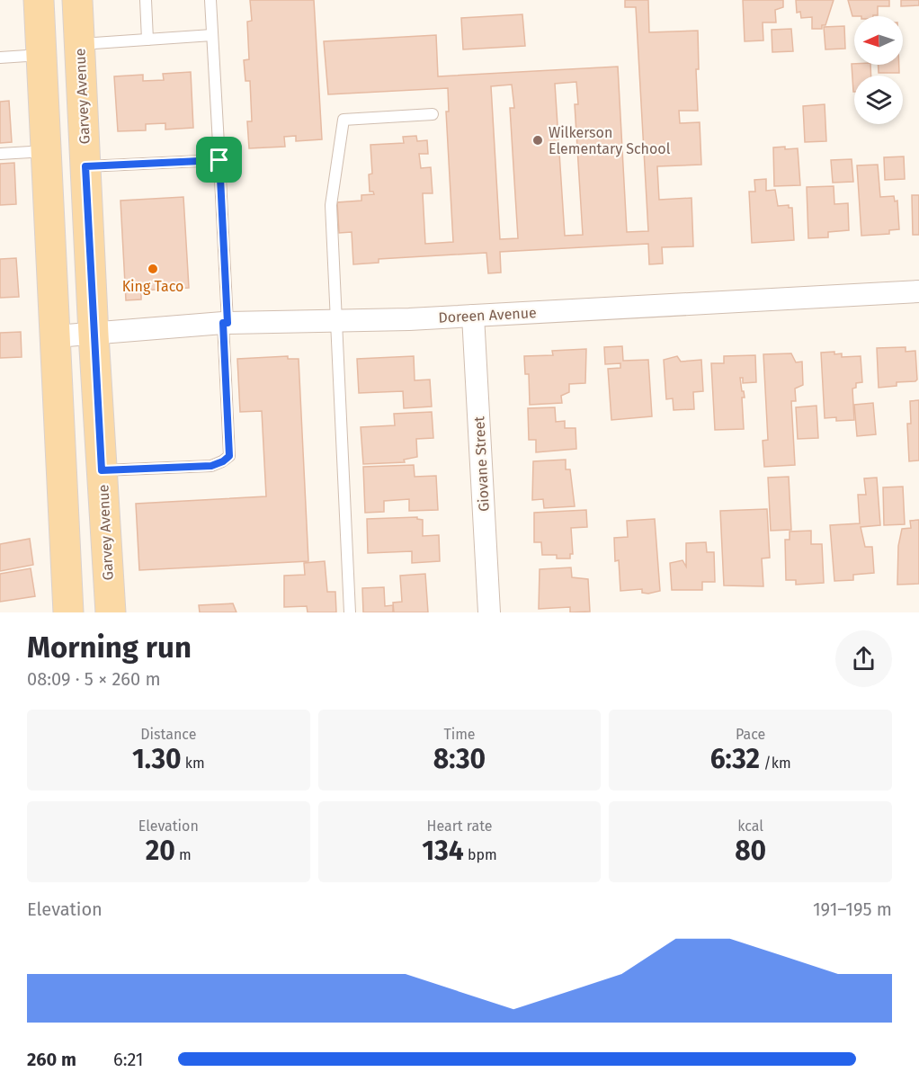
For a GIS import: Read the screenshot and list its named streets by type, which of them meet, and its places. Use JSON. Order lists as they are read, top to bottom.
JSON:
{
  "streets": {
    "main road": ["Garvey Avenue"],
    "street": ["Doreen Avenue", "Giovane Street"]
  },
  "crossings": [
    ["Garvey Avenue", "Doreen Avenue"],
    ["Doreen Avenue", "Giovane Street"]
  ],
  "places": ["Wilkerson Elementary School", "King Taco"],
  "north": "left",
  "page": {
    "heading": ["Morning run", "08:09 · 5 × 260 m"],
    "stats": [
      ["Distance", "1.30 km"],
      ["Time", "8:30"],
      ["Pace", "6:32 /km"],
      ["Elevation", "20 m"],
      ["Heart rate", "134 bpm"],
      ["kcal", "80"]
    ],
    "chart": ["Elevation", "191–195 m"],
    "list": [
      {
        "name": "260 m",
        "note": "6:21"
      }
    ]
  }
}
